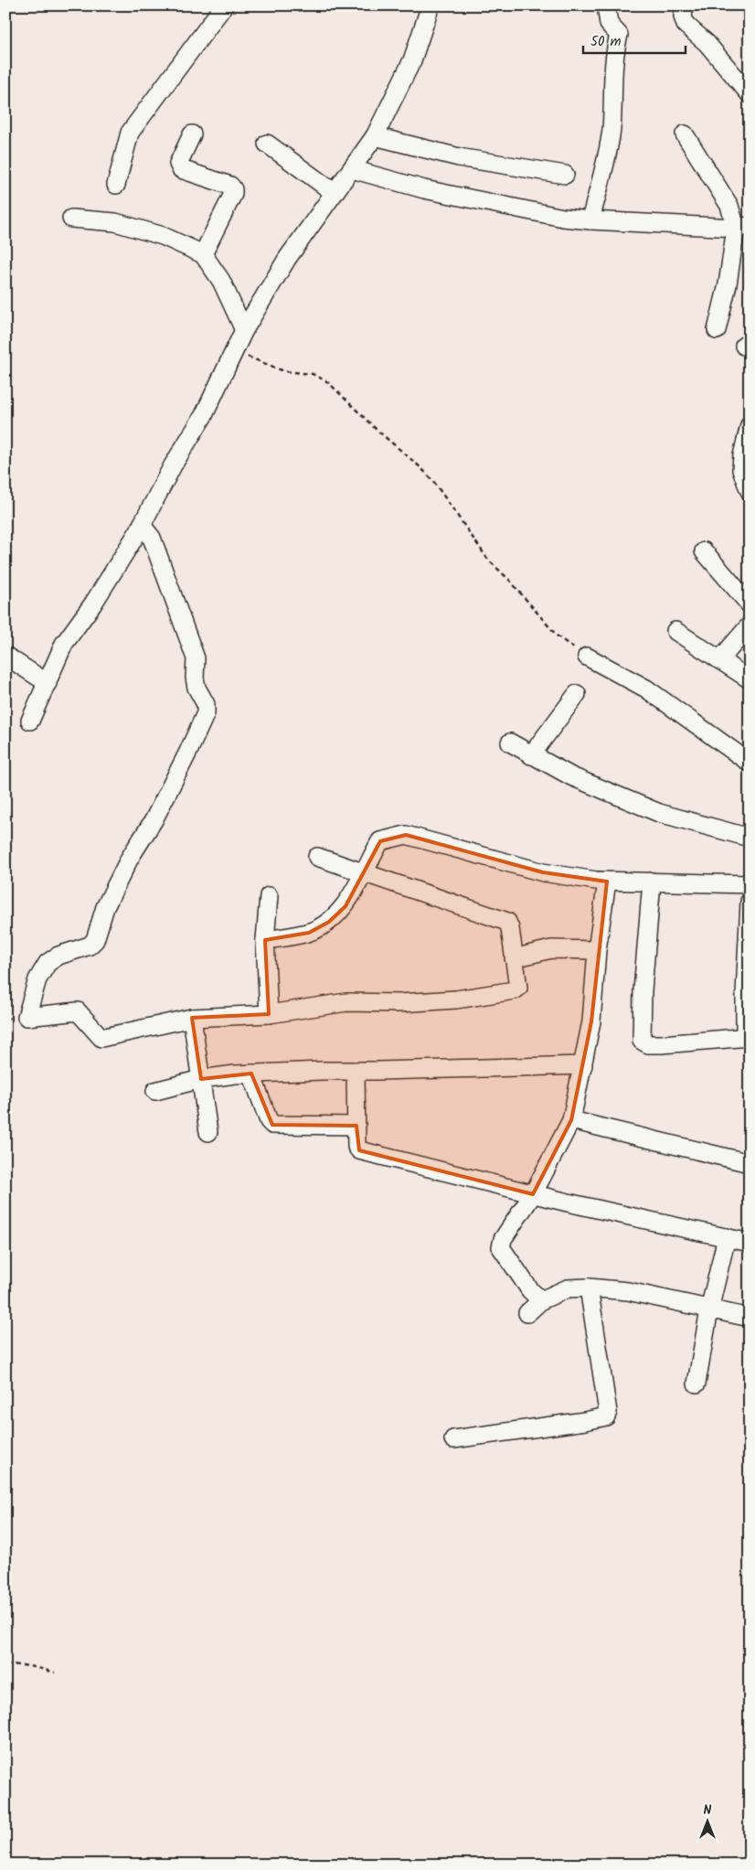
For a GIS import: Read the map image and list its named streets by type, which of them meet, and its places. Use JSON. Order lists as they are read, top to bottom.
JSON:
{
  "scale_bar": "50 m",
  "north": "top"
}
